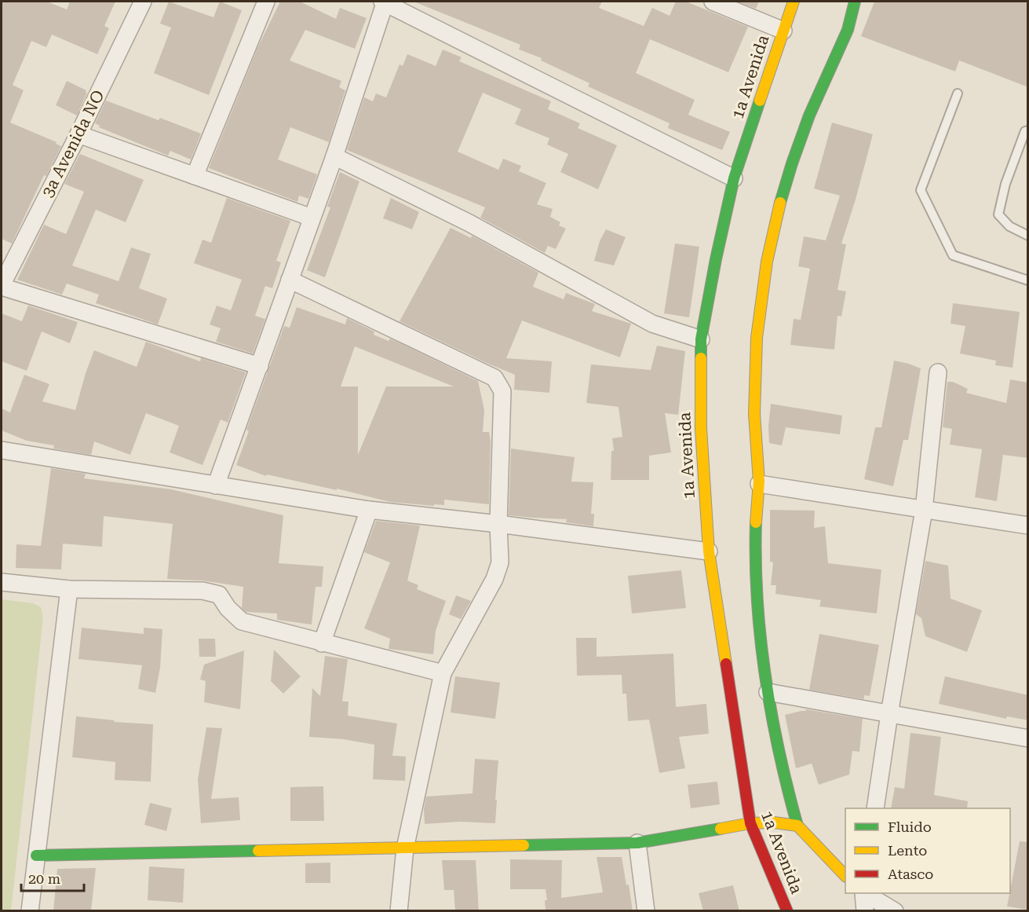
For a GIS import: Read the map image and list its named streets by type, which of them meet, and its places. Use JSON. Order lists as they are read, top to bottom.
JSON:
{
  "streets": {
    "street": ["1a Avenida", "3a Avenida NO"]
  },
  "legend": ["Fluido", "Lento", "Atasco"],
  "scale_bar": "20 m"
}
